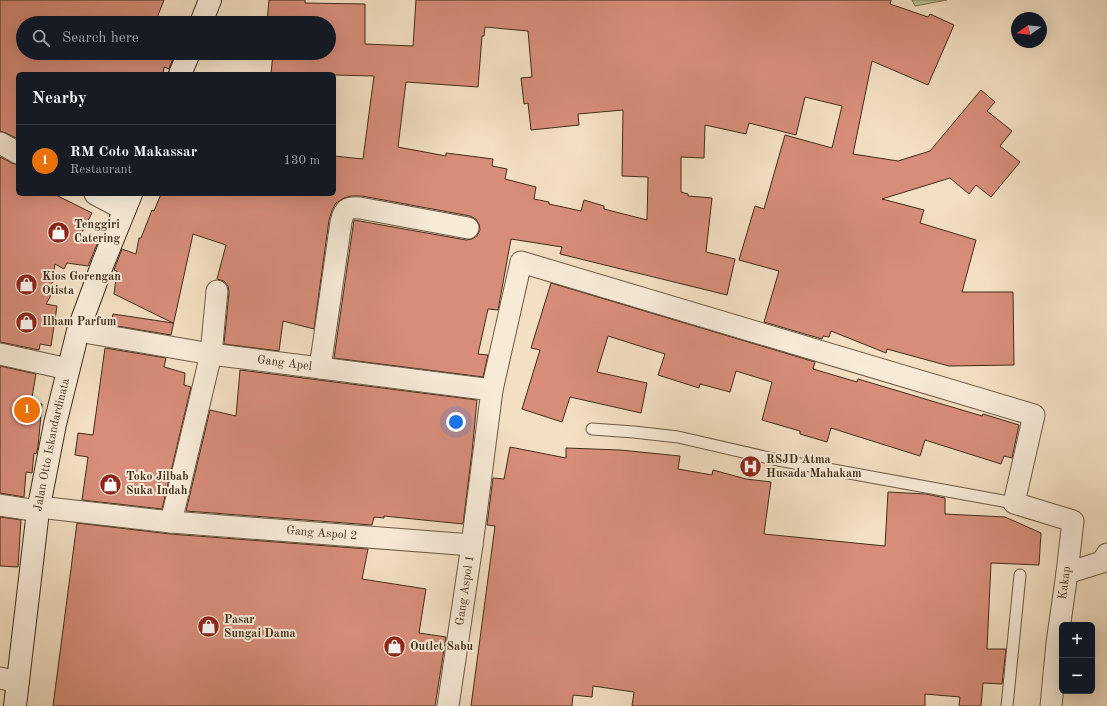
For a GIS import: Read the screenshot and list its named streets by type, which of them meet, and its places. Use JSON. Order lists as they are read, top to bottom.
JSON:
{
  "streets": {
    "main road": ["Jalan Otto Iskandardinata"],
    "street": [
      "Gang Apel",
      "Gang Aspol 2",
      "Kakap",
      "Gang Aspol 1"
    ]
  },
  "crossings": [
    ["Gang Apel", "Jalan Otto Iskandardinata"],
    ["Gang Apel", "Gang Aspol 1"],
    ["Jalan Otto Iskandardinata", "Gang Aspol 2"],
    ["Gang Aspol 2", "Gang Aspol 1"],
    ["Kakap", "Gang Aspol 1"]
  ],
  "places": {
    "shop": [
      "Tenggiri Catering",
      "Kios Gorengan Otista",
      "Ilham Parfum",
      "Toko Jilbab Suka Indah",
      "Pasar Sungai Dama",
      "Outlet Sabu"
    ],
    "hospital": ["RSJD Atma Husada Mahakam"]
  },
  "north": "left",
  "page": {
    "search": "Search here",
    "heading": "Nearby",
    "list": [
      {
        "mark": "1",
        "name": "RM Coto Makassar",
        "note": "Restaurant",
        "value": "130 m"
      }
    ],
    "pins": "1",
    "map_buttons": ["+", "−"]
  }
}
